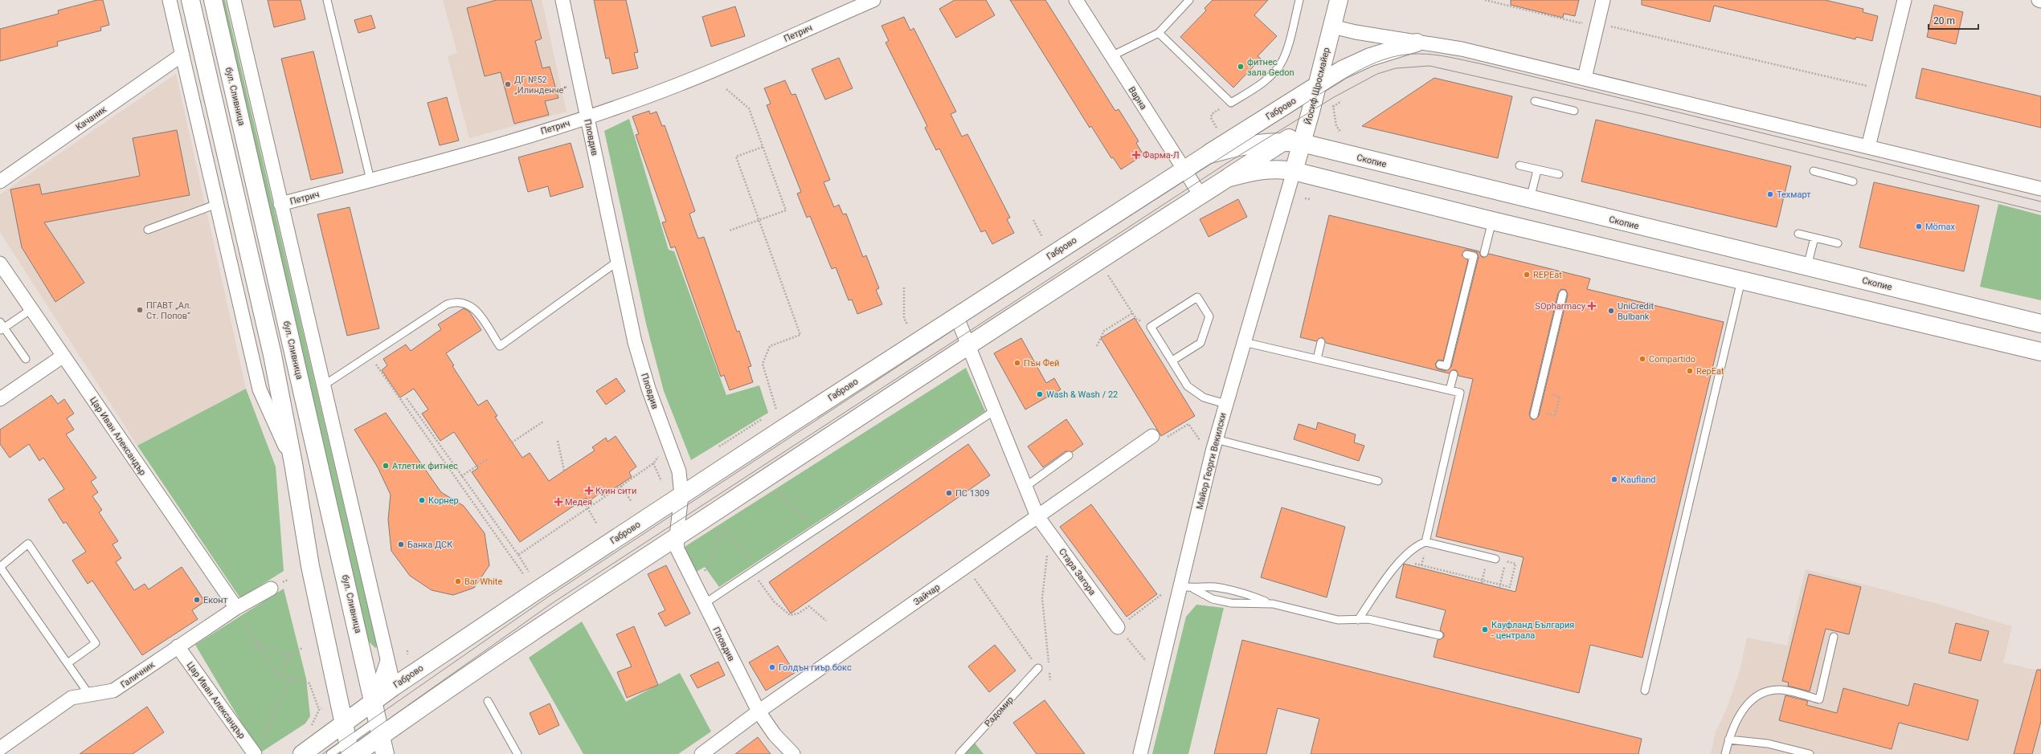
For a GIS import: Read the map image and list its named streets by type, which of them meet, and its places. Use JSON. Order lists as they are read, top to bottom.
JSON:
{
  "streets": {
    "main road": [
      "Йосиф Щросмайер",
      "бул. Сливница",
      "Габрово",
      "Скопие"
    ],
    "street": [
      "Петрич",
      "Варна",
      "Качаник",
      "Пловдив",
      "Цар Иван Александър",
      "Майор Георги Векилски",
      "Стара Загора",
      "Зайчар",
      "Галичник"
    ],
    "lane": ["Радомир"]
  },
  "crossings": [
    ["Петрич", "Пловдив"],
    ["Йосиф Щросмайер", "Габрово"],
    ["Йосиф Щросмайер", "Скопие"],
    ["Йосиф Щросмайер", "Майор Георги Векилски"],
    ["бул. Сливница", "Габрово"],
    ["Варна", "Габрово"],
    ["Габрово", "Пловдив"],
    ["Габрово", "Скопие"],
    ["Габрово", "Стара Загора"],
    ["Пловдив", "Зайчар"],
    ["Цар Иван Александър", "Галичник"],
    ["Стара Загора", "Зайчар"]
  ],
  "places": {
    "other": [
      "фитнес зала Gedon",
      "ДГ №52 „Илинденче“",
      "Техмарт",
      "Mömax",
      "REPEat",
      "ПГАВТ „Ал. Ст. Попов“",
      "UniCredit Bulbank",
      "Compartido",
      "Пън Фей",
      "RepEat",
      "Wash & Wash / 22",
      "Атлетик фитнес",
      "Kaufland",
      "ПС 1309",
      "Корнер",
      "Банка ДСК",
      "Bar White",
      "Еконт",
      "Кауфланд България - централа",
      "Голдън гиър бокс"
    ],
    "health": [
      "Фарма-Л",
      "SOpharmacy",
      "Куин сити",
      "Медея"
    ]
  },
  "scale_bar": "20 m"
}
